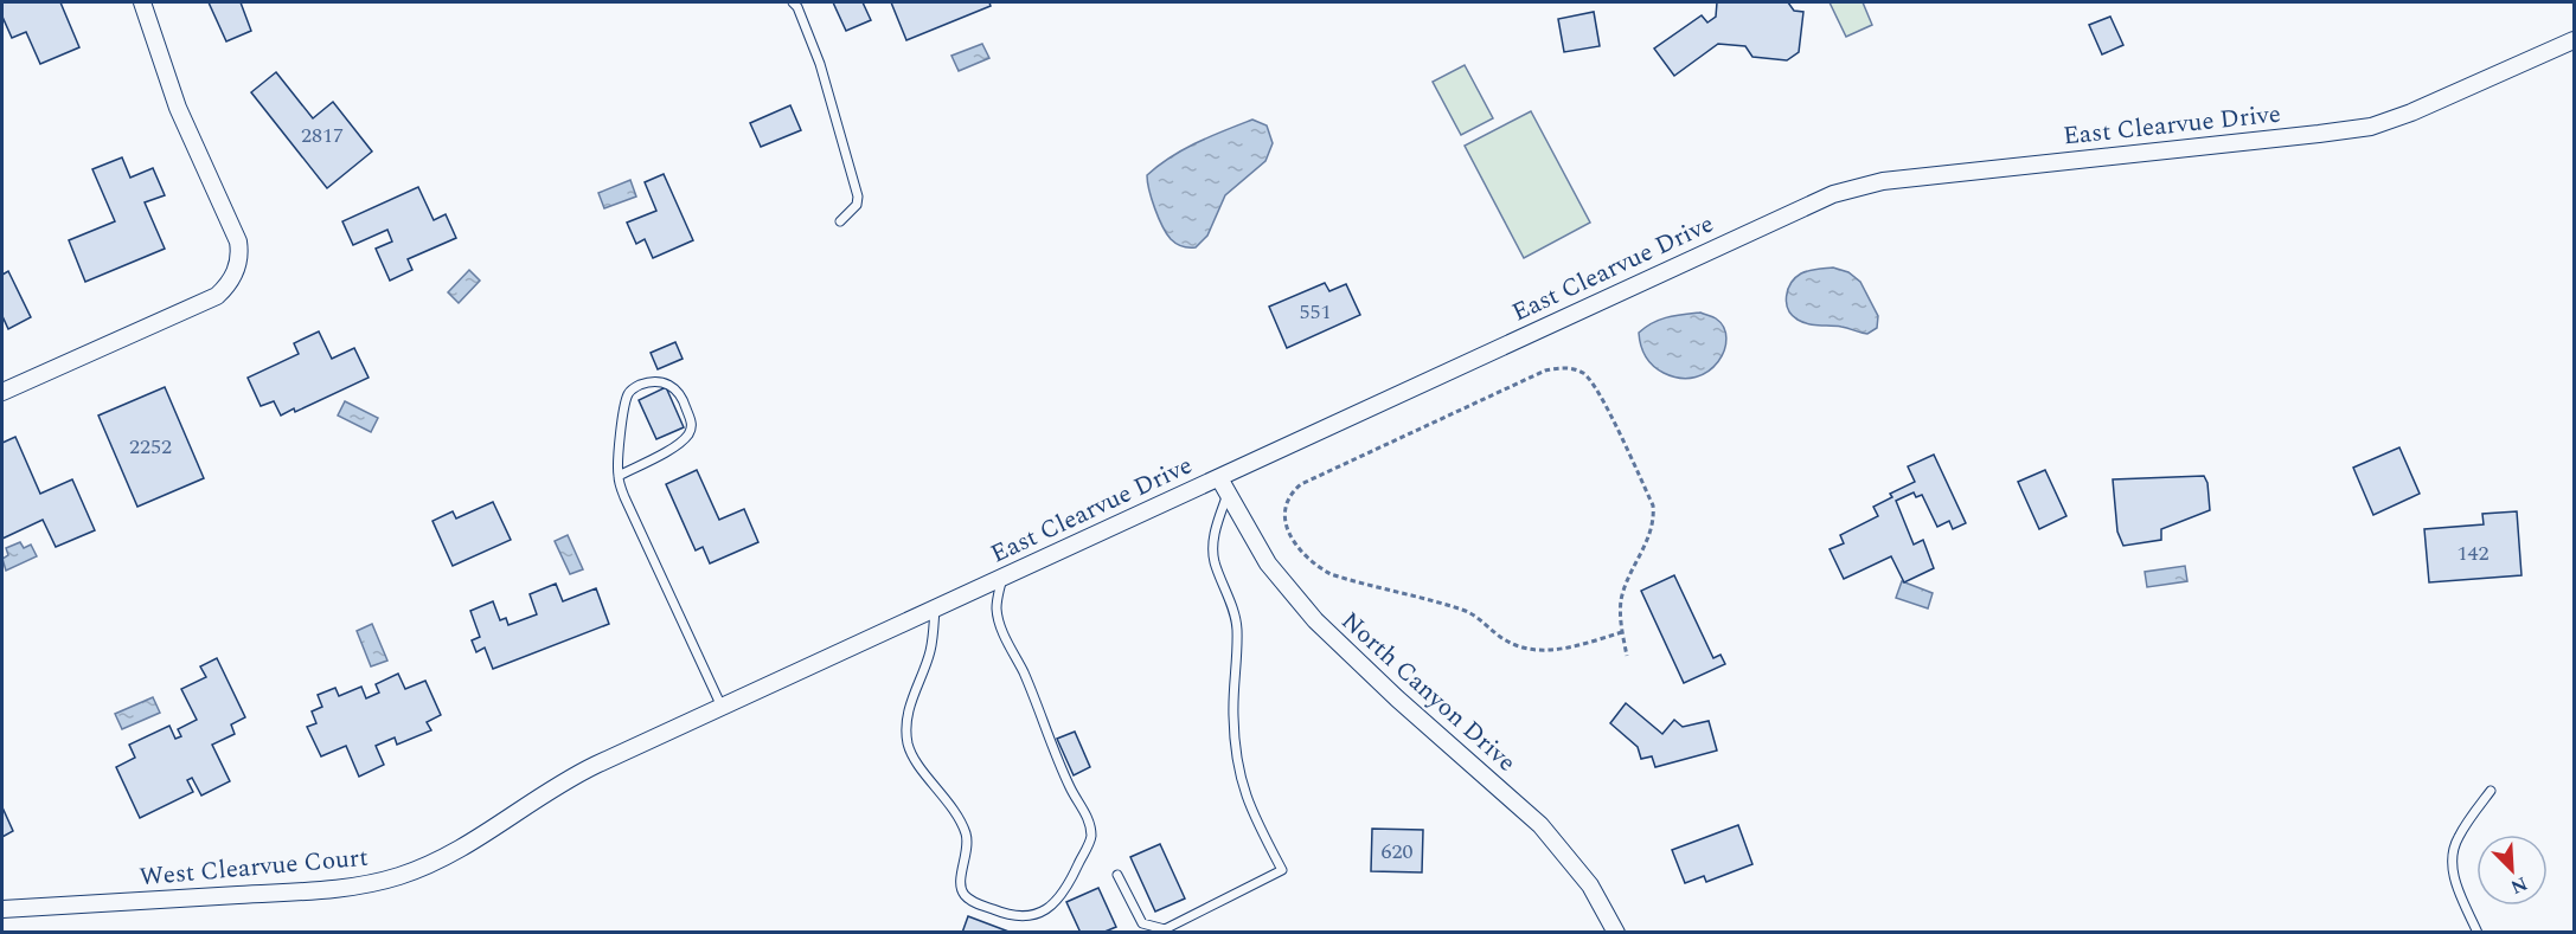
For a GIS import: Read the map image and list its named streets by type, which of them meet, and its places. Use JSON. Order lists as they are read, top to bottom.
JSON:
{
  "streets": {
    "street": ["East Clearvue Drive", "North Canyon Drive", "West Clearvue Court"]
  },
  "crossings": [
    ["East Clearvue Drive", "North Canyon Drive"],
    ["East Clearvue Drive", "West Clearvue Court"]
  ],
  "house_numbers": [
    "2817",
    "551",
    "2252",
    "142",
    "620"
  ],
  "north": "bottom right"
}
